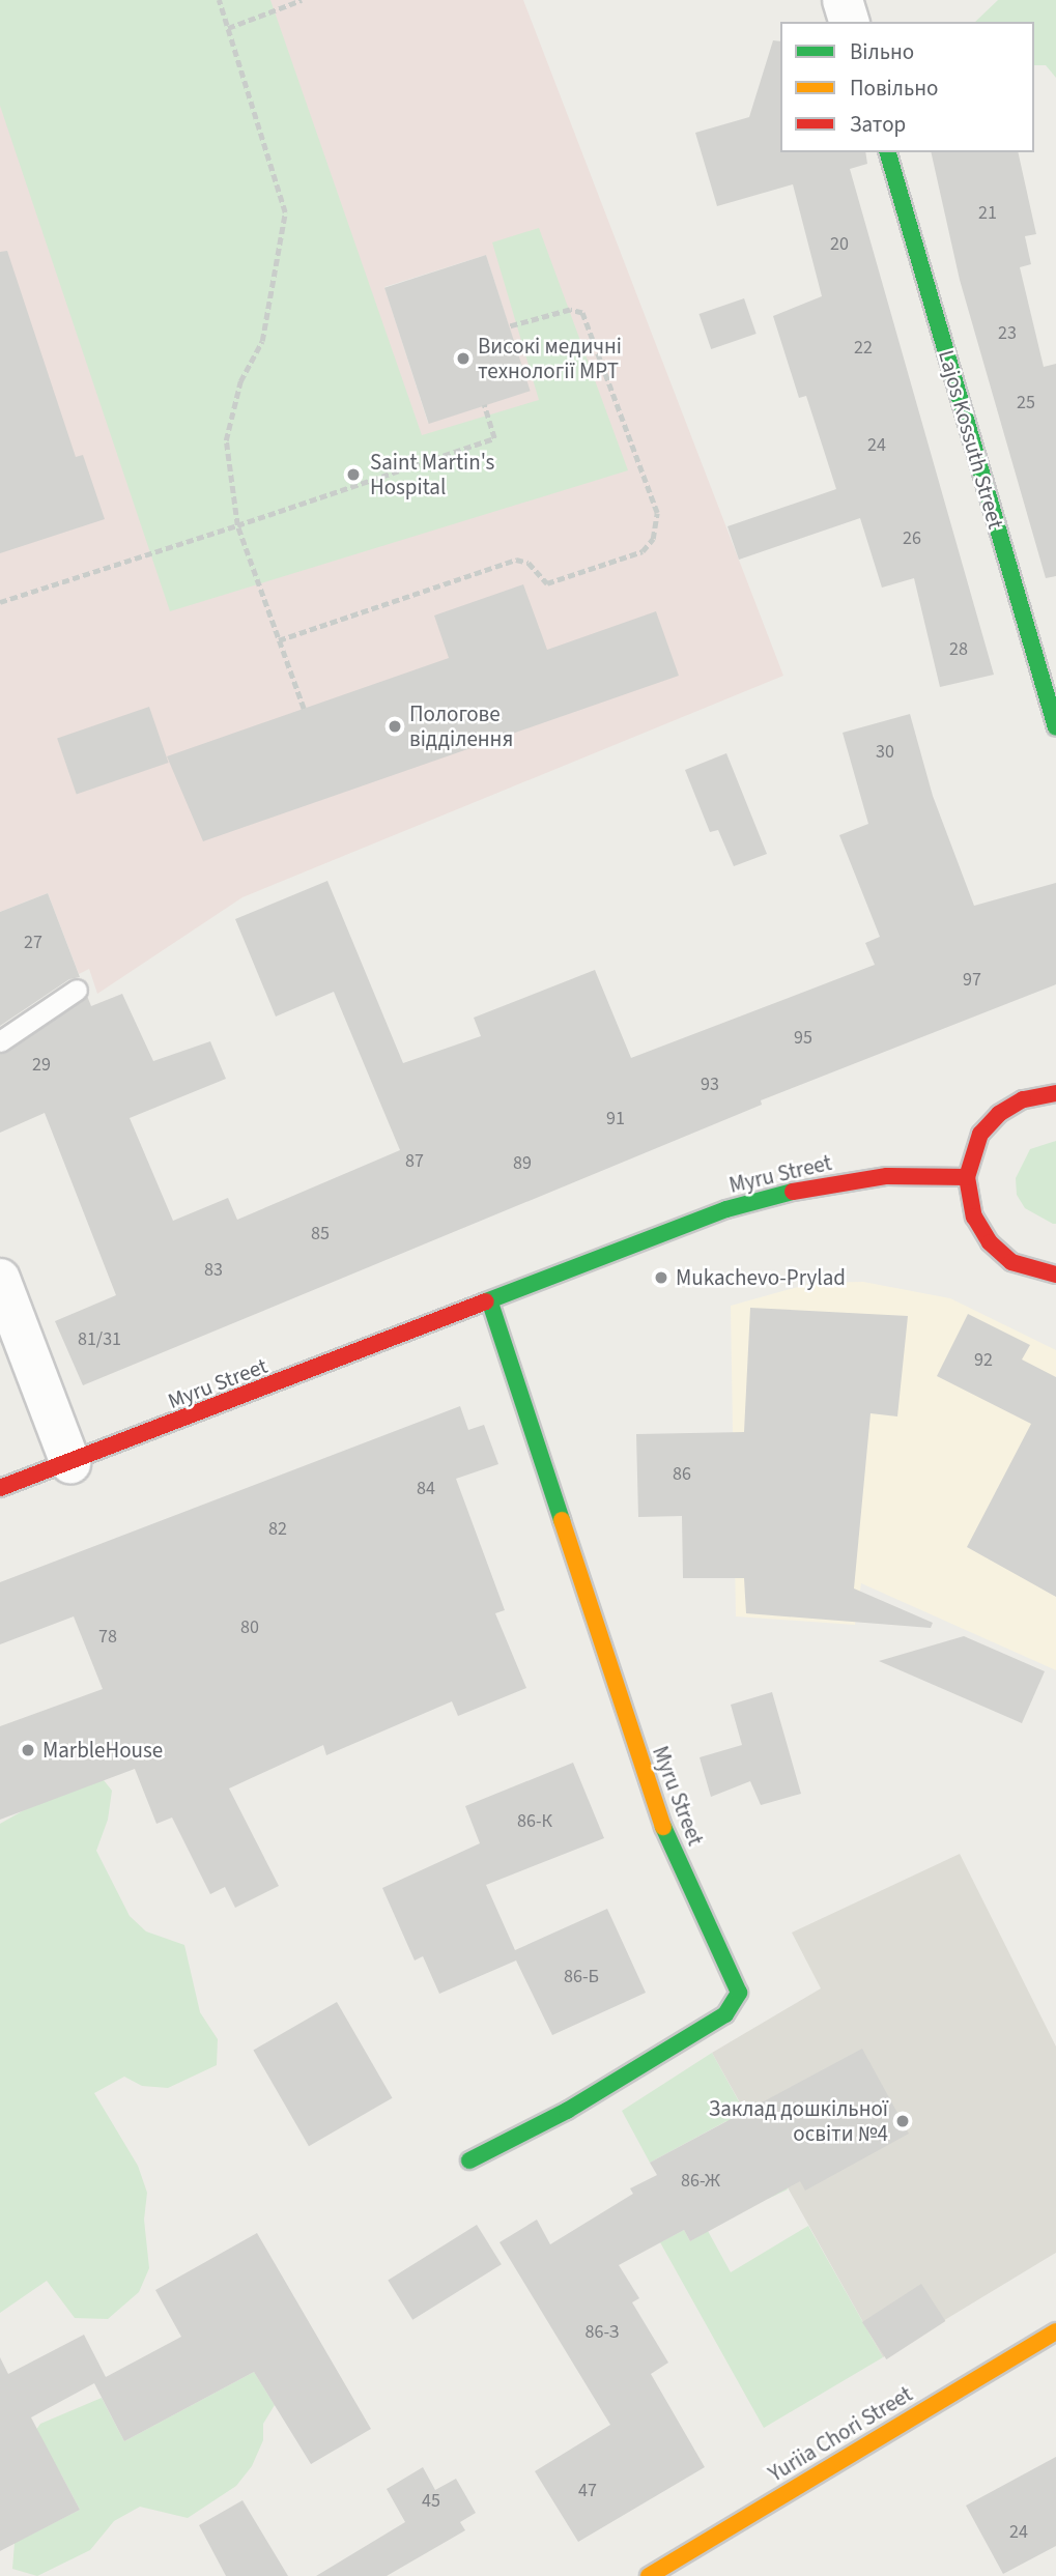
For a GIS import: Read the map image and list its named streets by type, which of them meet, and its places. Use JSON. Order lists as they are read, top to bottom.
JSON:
{
  "streets": {
    "street": ["Lajos Kossuth Street", "Myru Street", "Yuriia Chori Street"]
  },
  "places": [
    "Високі медичні технології МРТ",
    "Saint Martin's Hospital",
    "Пологове відділення",
    "Mukachevo-Prylad",
    "MarbleHouse",
    "Заклад дошкільної освіти №4"
  ],
  "house_numbers": [
    "21",
    "20",
    "23",
    "22",
    "25",
    "24",
    "26",
    "28",
    "30",
    "27",
    "97",
    "95",
    "29",
    "93",
    "91",
    "87",
    "89",
    "85",
    "83",
    "81/31",
    "92",
    "86",
    "84",
    "82",
    "80",
    "78",
    "86-К",
    "86-Б",
    "86-Ж",
    "86-З",
    "47",
    "45",
    "24"
  ],
  "legend": ["Вільно", "Повільно", "Затор"]
}
